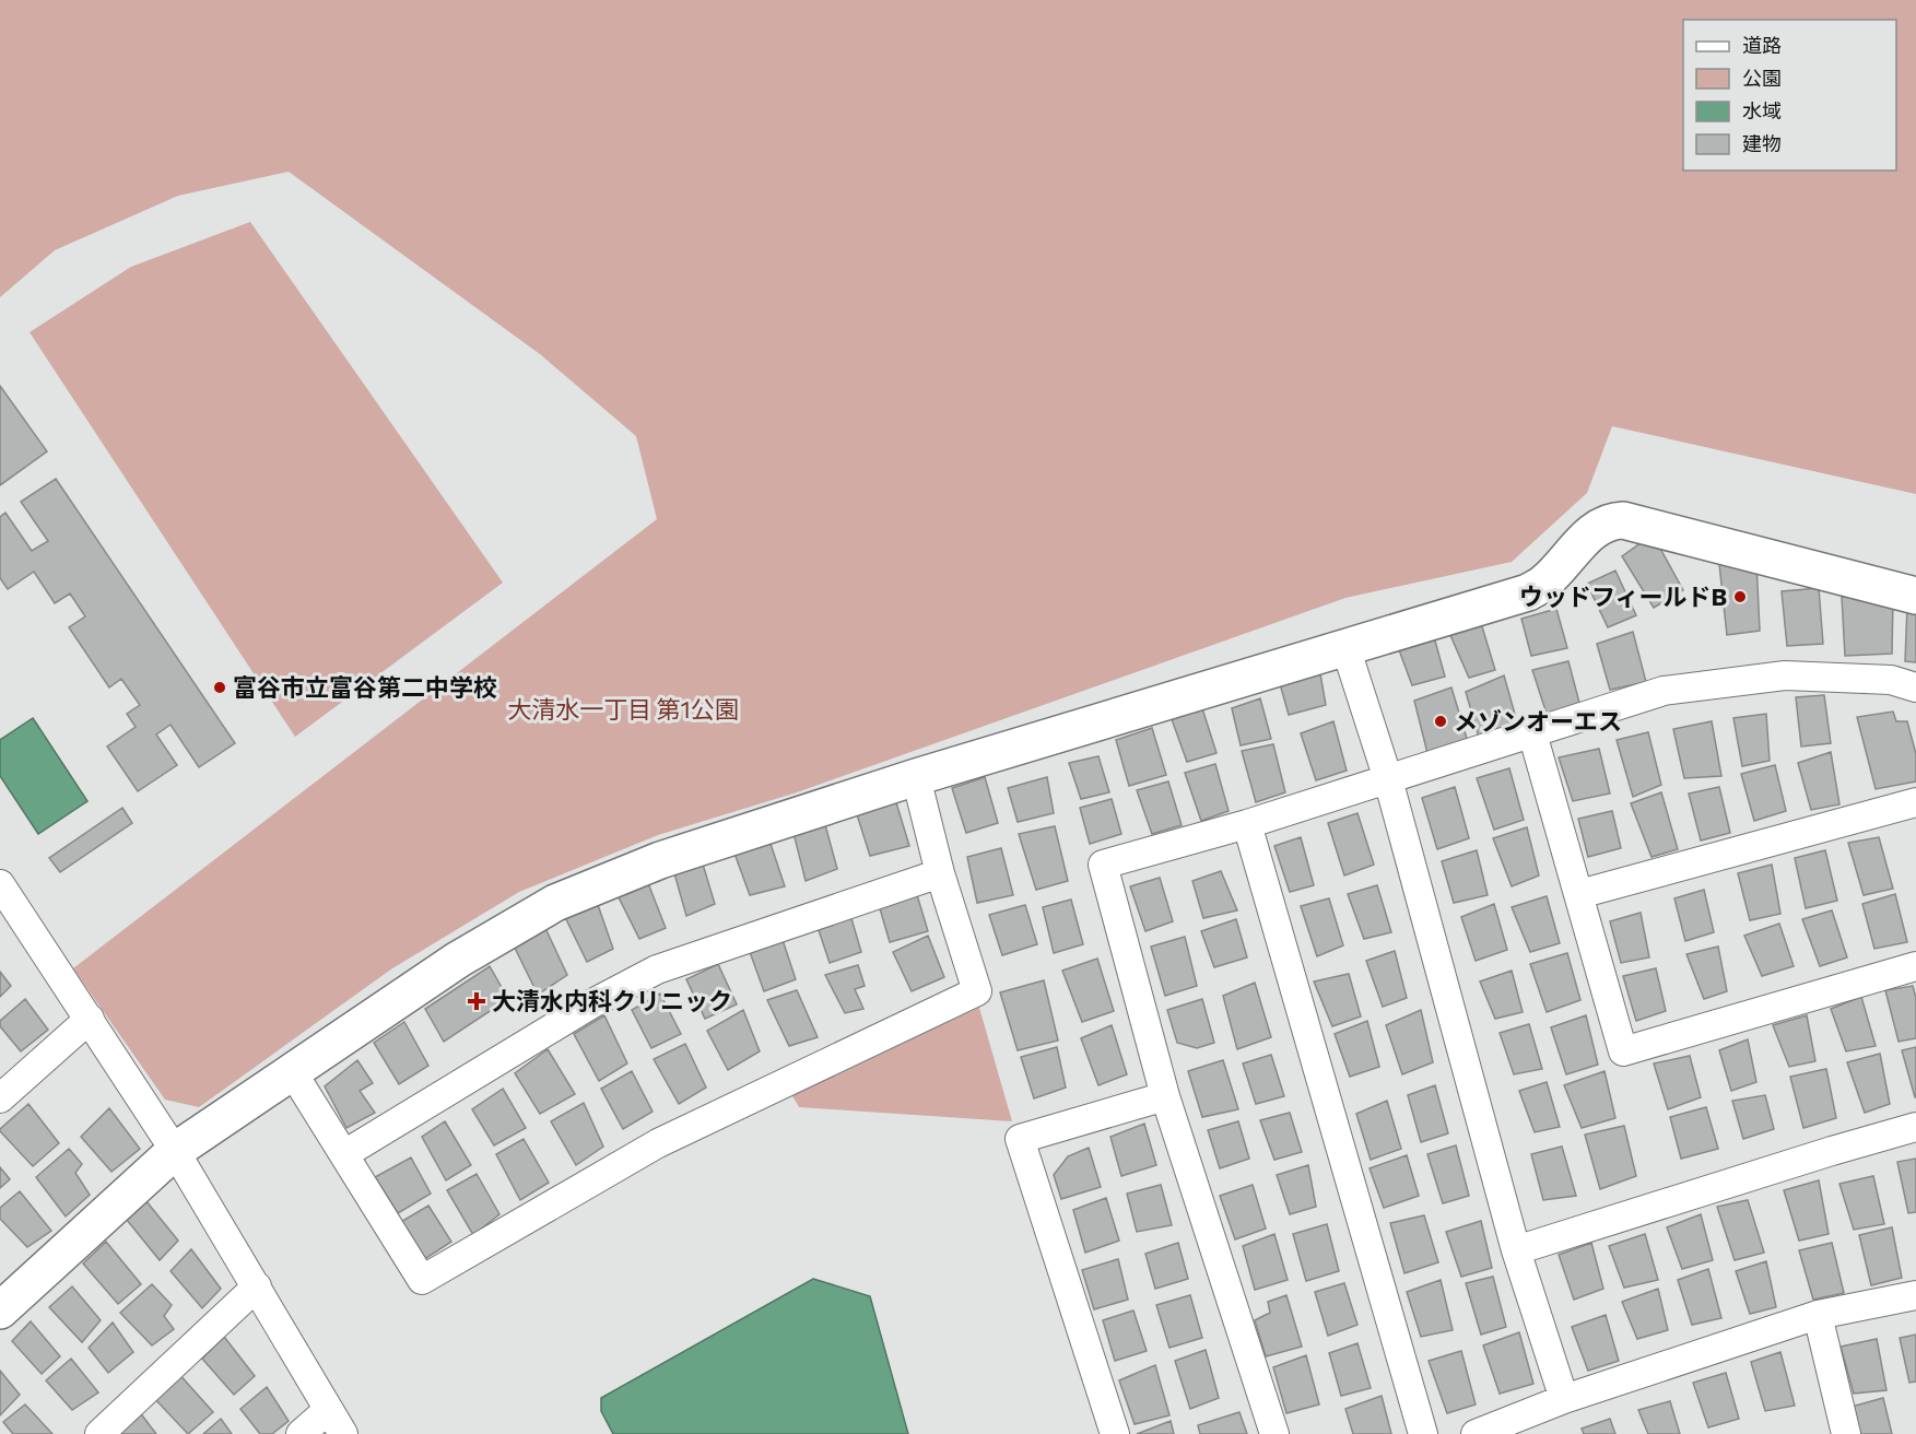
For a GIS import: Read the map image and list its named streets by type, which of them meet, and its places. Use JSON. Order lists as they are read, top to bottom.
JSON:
{
  "parks": ["大清水一丁目 第1公園"],
  "places": {
    "other": ["ウッドフィールドB", "富谷市立富谷第二中学校", "メゾンオーエス"],
    "health": ["大清水内科クリニック"]
  },
  "legend": [
    "道路",
    "公園",
    "水域",
    "建物"
  ]
}
